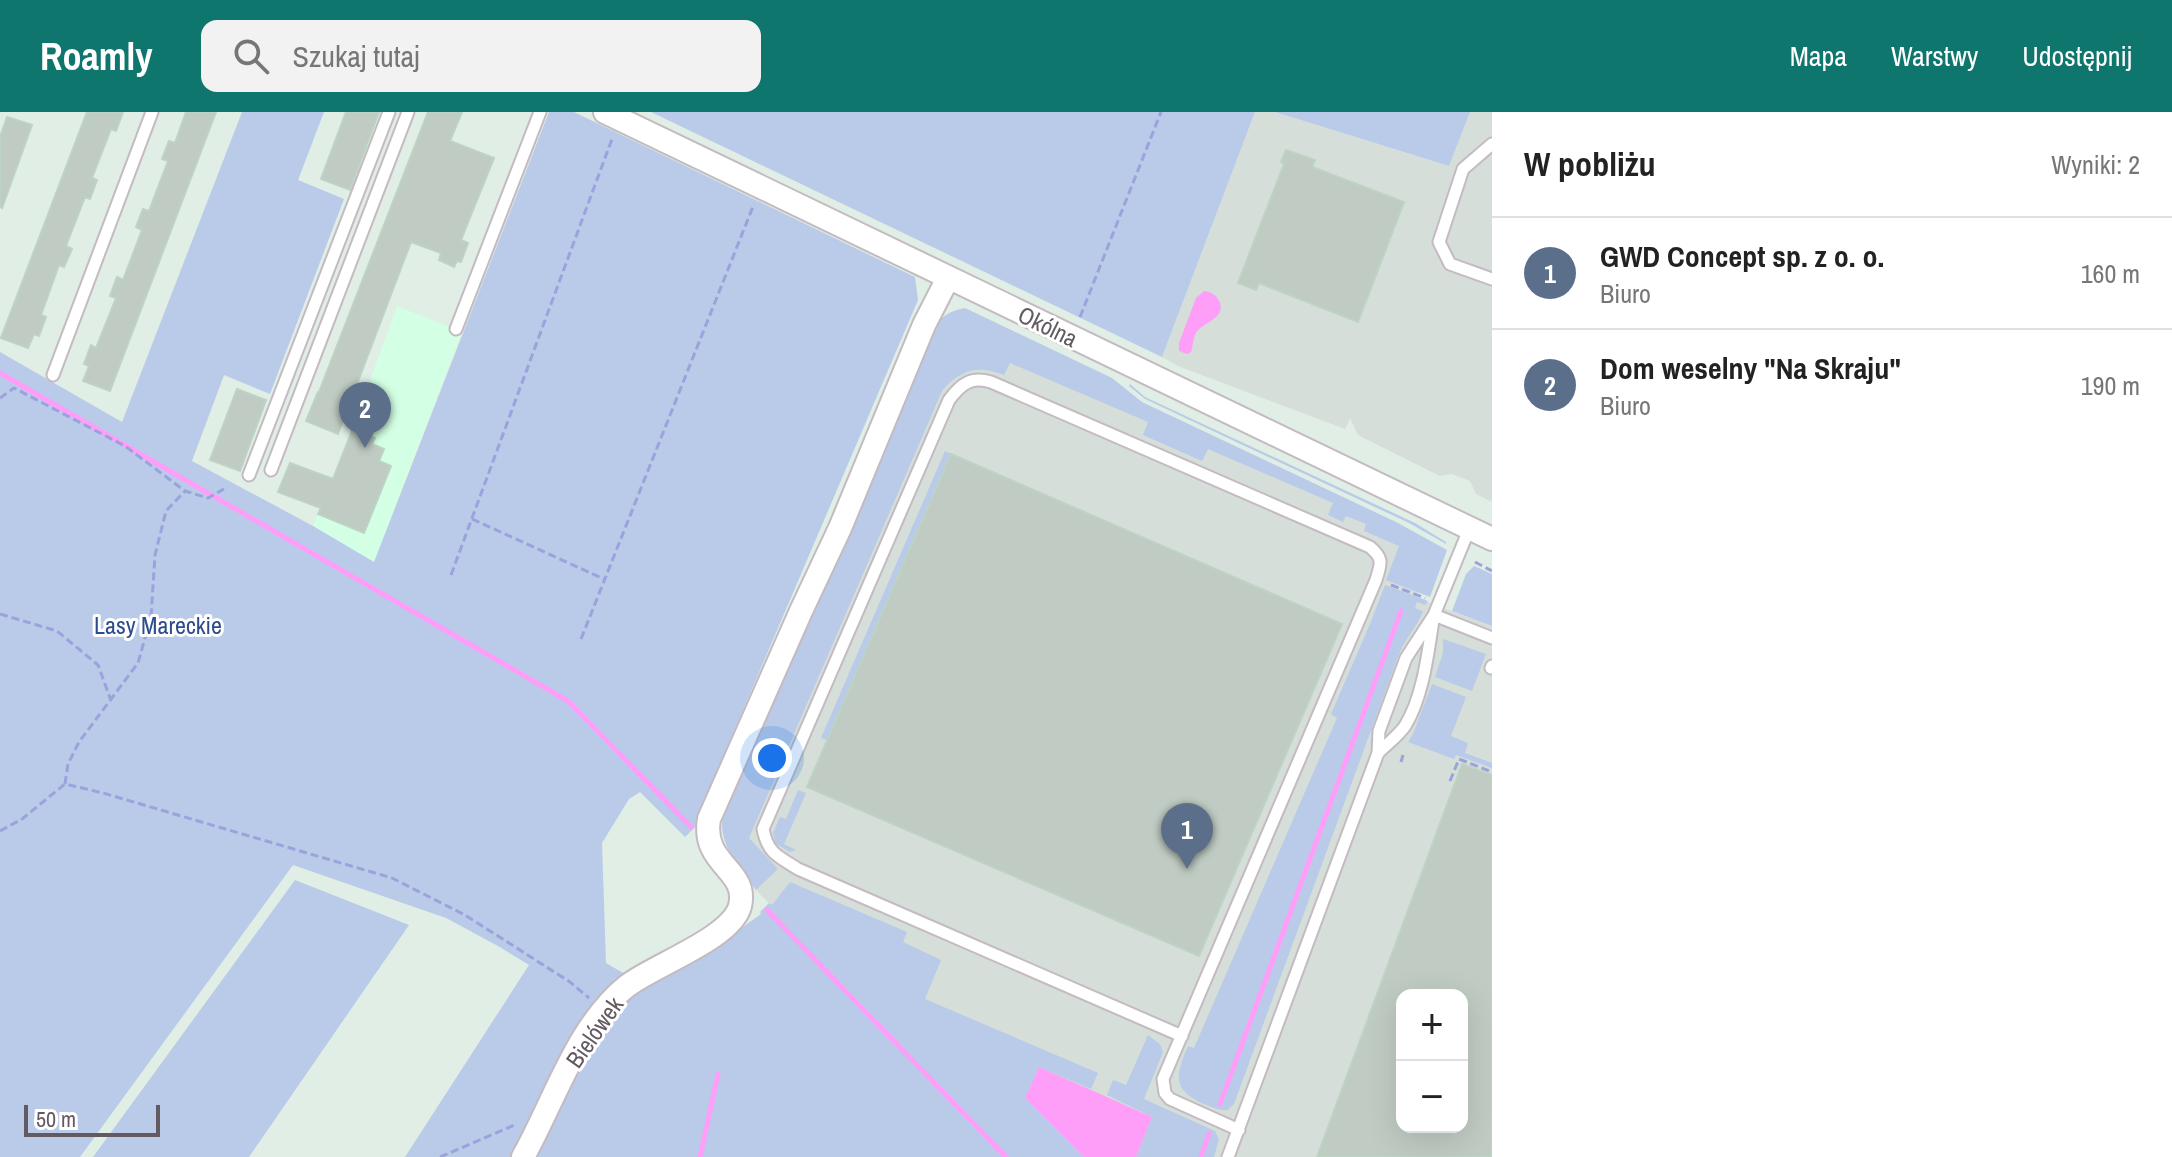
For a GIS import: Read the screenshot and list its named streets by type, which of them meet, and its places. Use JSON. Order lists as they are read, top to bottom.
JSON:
{
  "streets": {
    "street": ["Okólna", "Bielówek"]
  },
  "crossings": [
    ["Okólna", "Bielówek"]
  ],
  "parks": ["Lasy Mareckie"],
  "scale_bar": "50 m",
  "page": {
    "header": "Roamly",
    "search": "Szukaj tutaj",
    "nav": ["Mapa", "Warstwy", "Udostępnij"],
    "heading": ["W pobliżu", "Wyniki: 2"],
    "list": [
      {
        "mark": "1",
        "name": "GWD Concept sp. z o. o.",
        "note": "Biuro",
        "value": "160 m"
      },
      {
        "mark": "2",
        "name": "Dom weselny \"Na Skraju\"",
        "note": "Biuro",
        "value": "190 m"
      }
    ],
    "pins": ["2", "1"],
    "map_buttons": ["+", "−"],
    "scale": "50 m"
  }
}
